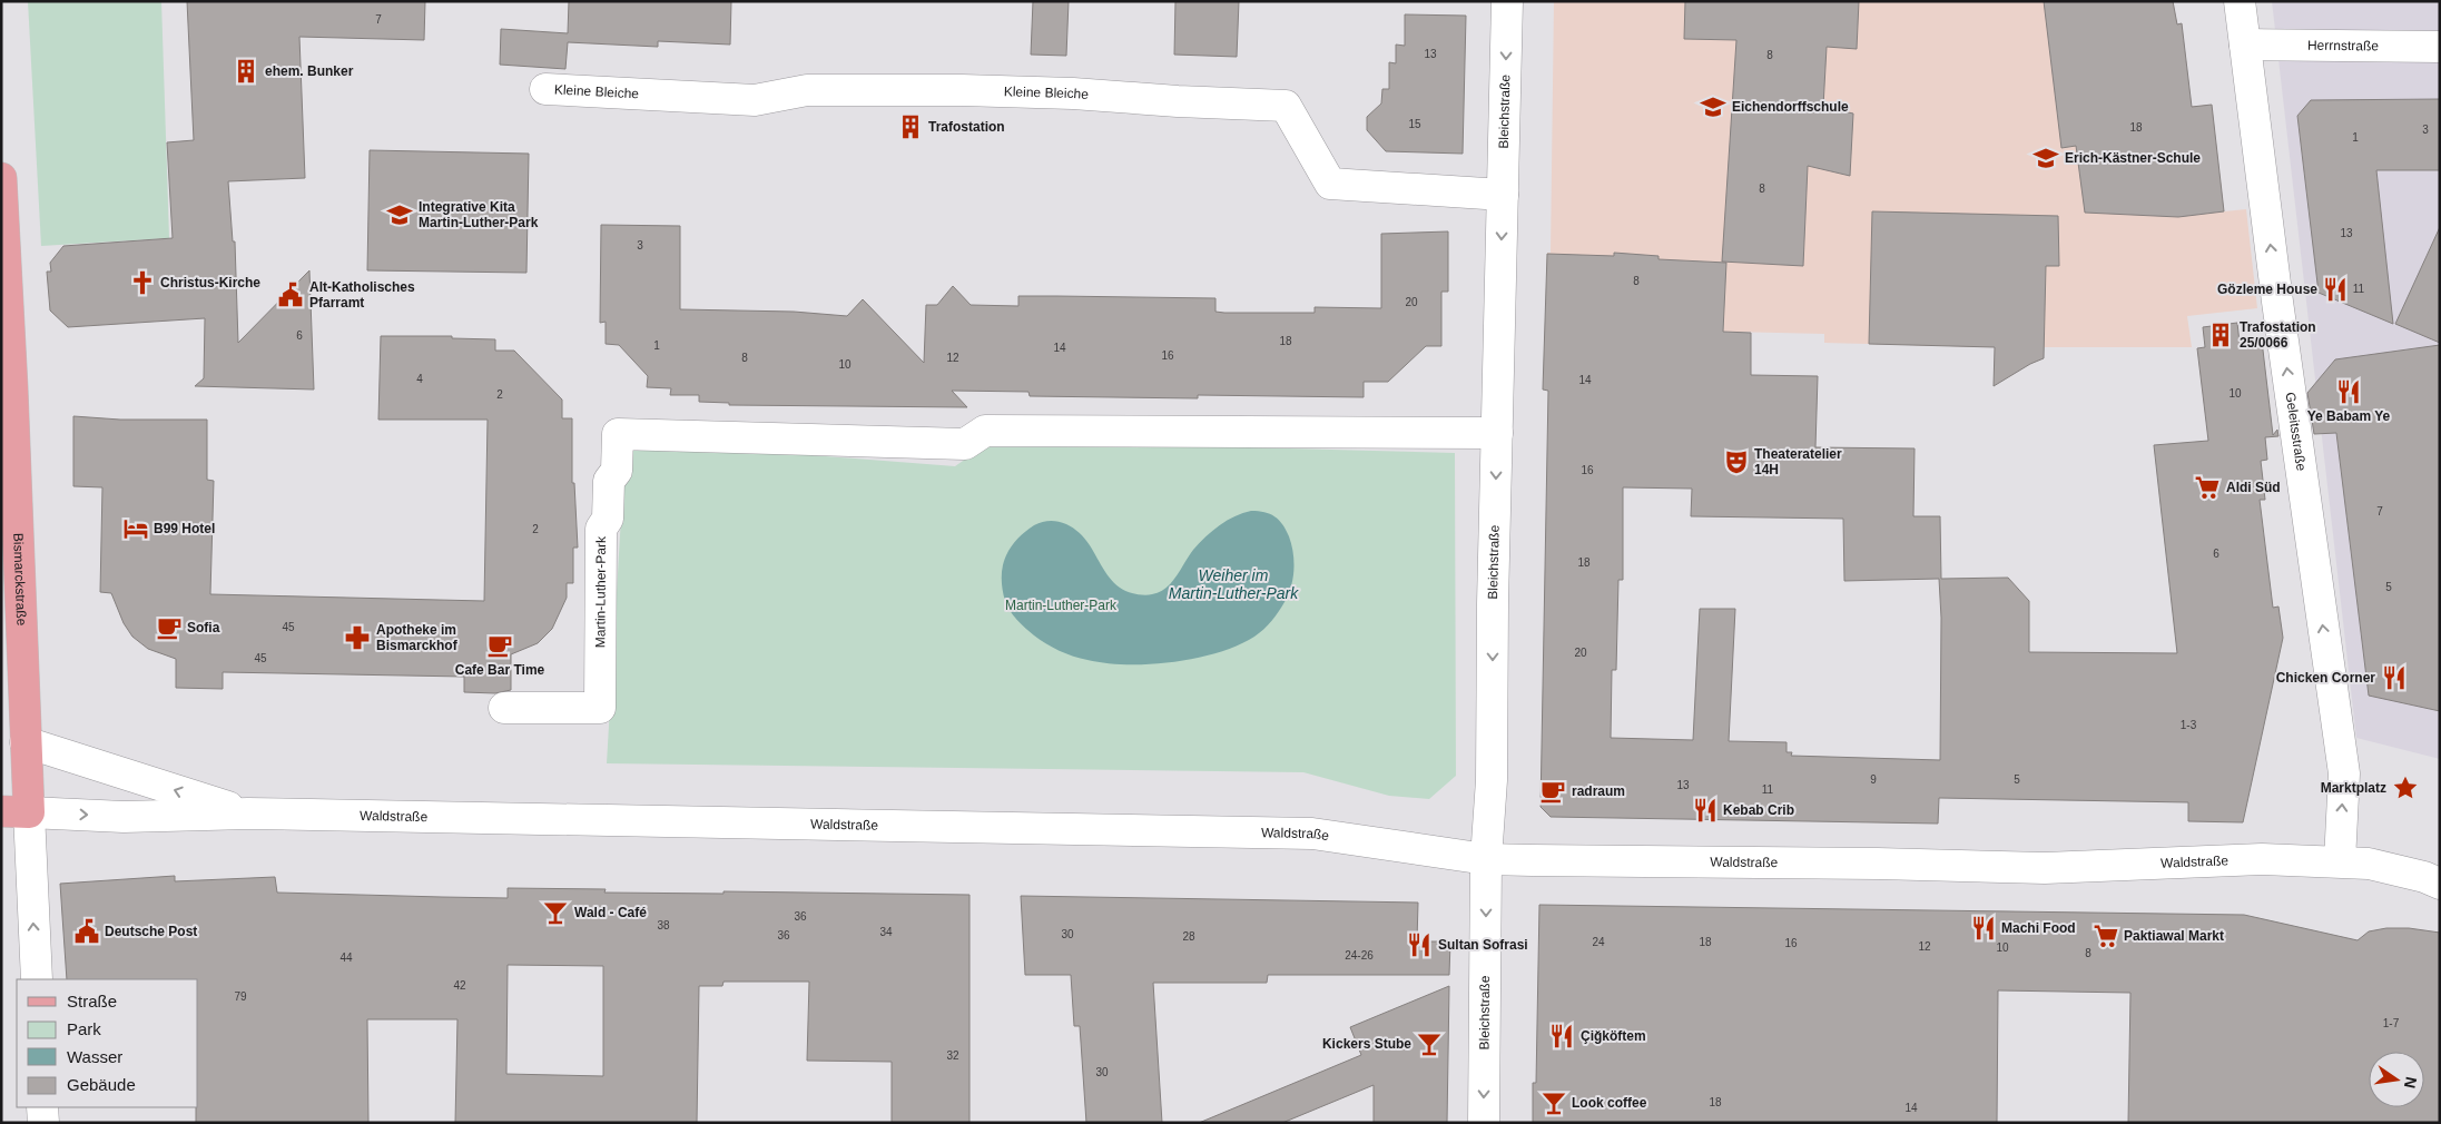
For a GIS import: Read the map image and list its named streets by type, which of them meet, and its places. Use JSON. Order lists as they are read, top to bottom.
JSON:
{
  "streets": {
    "main road": ["Bismarckstraße"],
    "street": [
      "Herrnstraße",
      "Kleine Bleiche",
      "Bleichstraße",
      "Geleitsstraße",
      "Martin-Luther-Park",
      "Waldstraße"
    ]
  },
  "crossings": [
    ["Herrnstraße", "Geleitsstraße"],
    ["Kleine Bleiche", "Bleichstraße"],
    ["Bleichstraße", "Martin-Luther-Park"],
    ["Bleichstraße", "Waldstraße"],
    ["Geleitsstraße", "Waldstraße"],
    ["Bismarckstraße", "Waldstraße"]
  ],
  "one_way": ["Bleichstraße", "Geleitsstraße"],
  "water": ["Weiher im Martin-Luther-Park"],
  "parks": ["Martin-Luther-Park"],
  "places": {
    "building": ["ehem. Bunker", "Trafostation", "Trafostation 25/0066"],
    "school or university": ["Eichendorffschule", "Erich-Kästner-Schule", "Integrative Kita Martin-Luther-Park"],
    "church": ["Christus-Kirche"],
    "restaurant": [
      "Gözleme House",
      "Ye Babam Ye",
      "Chicken Corner",
      "Kebab Crib",
      "Machi Food",
      "Sultan Sofrasi",
      "Çiğköftem"
    ],
    "public building": ["Alt-Katholisches Pfarramt", "Deutsche Post"],
    "theatre": ["Theateratelier 14H"],
    "supermarket": ["Aldi Süd", "Paktiawal Markt"],
    "hotel": ["B99 Hotel"],
    "cafe": ["Sofia", "Cafe Bar Time", "radraum"],
    "pharmacy": ["Apotheke im Bismarckhof"],
    "place": ["Marktplatz"],
    "bar": ["Wald - Café", "Kickers Stube", "Look coffee"]
  },
  "house_numbers": [
    "7",
    "13",
    "8",
    "15",
    "18",
    "3",
    "1",
    "8",
    "13",
    "3",
    "8",
    "11",
    "20",
    "6",
    "18",
    "1",
    "14",
    "16",
    "8",
    "12",
    "10",
    "4",
    "14",
    "10",
    "2",
    "16",
    "7",
    "2",
    "6",
    "18",
    "5",
    "45",
    "20",
    "45",
    "1-3",
    "9",
    "5",
    "13",
    "11",
    "36",
    "38",
    "34",
    "30",
    "36",
    "28",
    "24",
    "18",
    "16",
    "12",
    "10",
    "8",
    "24-26",
    "44",
    "42",
    "79",
    "1-7",
    "32",
    "30",
    "18",
    "14"
  ],
  "legend": [
    "Straße",
    "Park",
    "Wasser",
    "Gebäude"
  ],
  "north": "right"
}
